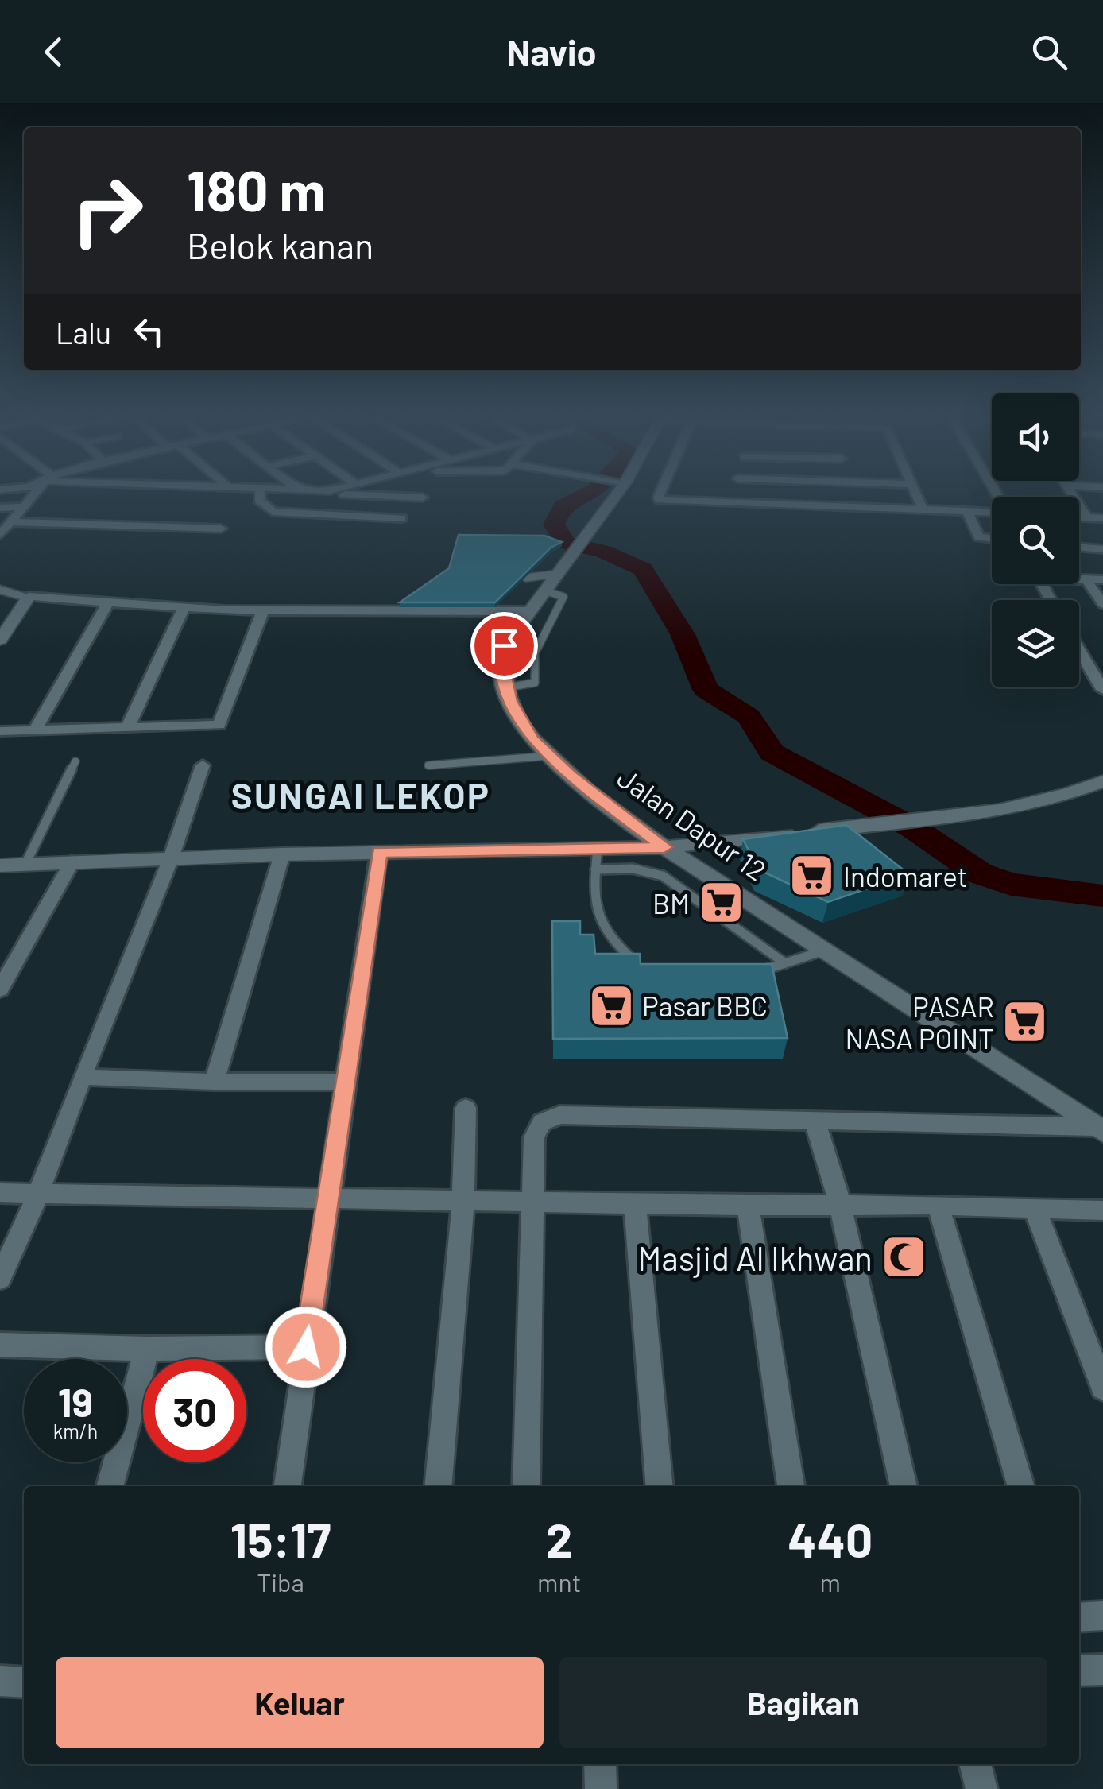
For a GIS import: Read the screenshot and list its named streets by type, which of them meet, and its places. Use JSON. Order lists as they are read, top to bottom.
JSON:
{
  "streets": {
    "street": ["Jalan Dapur 12"]
  },
  "districts": ["SUNGAI LEKOP"],
  "places": {
    "supermarket": [
      "Indomaret",
      "BM",
      "Pasar BBC",
      "PASAR NASA POINT"
    ],
    "mosque": ["Masjid Al Ikhwan"]
  },
  "page": {
    "header": "Navio",
    "turn": ["180 m", "Belok kanan"],
    "then": "Lalu",
    "speed": "19 km/h",
    "limit": "30",
    "eta": [
      "15:17",
      "Tiba",
      "2",
      "mnt",
      "440",
      "m"
    ],
    "buttons": ["Keluar", "Bagikan"]
  }
}
